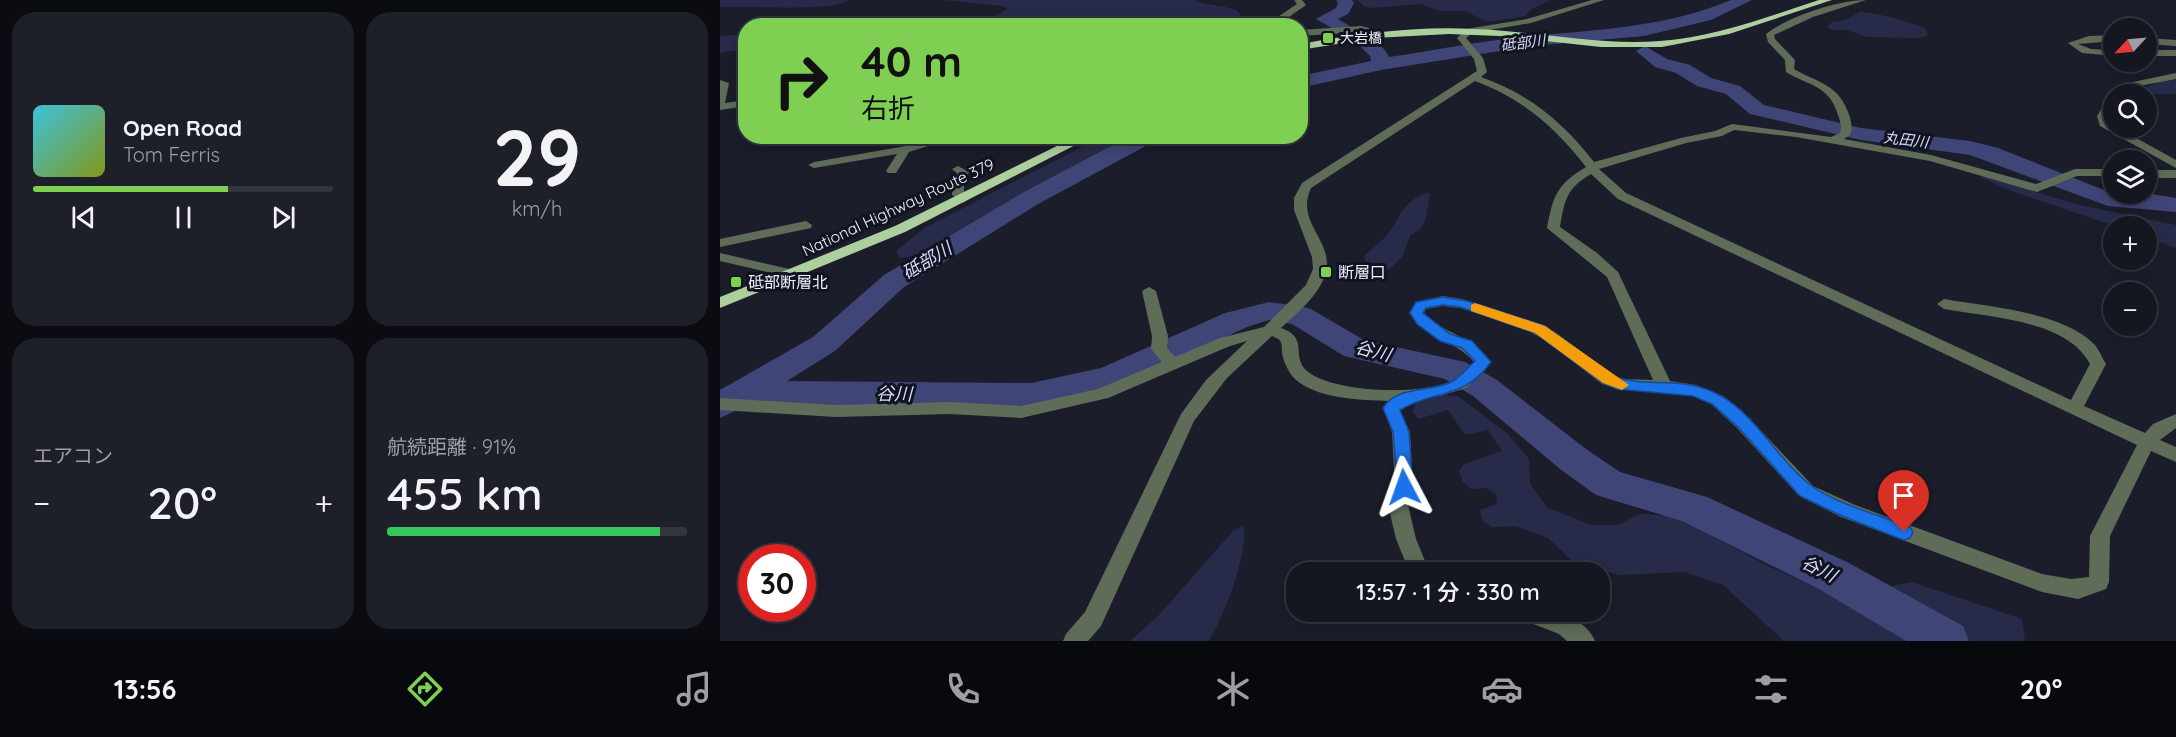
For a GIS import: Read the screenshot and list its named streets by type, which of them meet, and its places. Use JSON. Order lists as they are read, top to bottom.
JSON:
{
  "streets": {
    "highway": ["National Highway Route 379"]
  },
  "water": ["砥部川", "丸田川", "谷川"],
  "places": {
    "transit": ["大岩橋", "断層口", "砥部断層北"]
  },
  "north": "bottom left",
  "page": {
    "tile": [
      ["29", "km/h"],
      "エアコン",
      ["航続距離 · 91%", "455 km"]
    ],
    "map_buttons": ["+", "−"],
    "turn": ["40 m", "右折"],
    "song": ["Open Road", "Tom Ferris"],
    "heat": ["−", "20°", "+"],
    "limit": "30",
    "trip": "13:57 · 1 分 · 330 m",
    "tabs": ["13:56", "20°"]
  }
}
